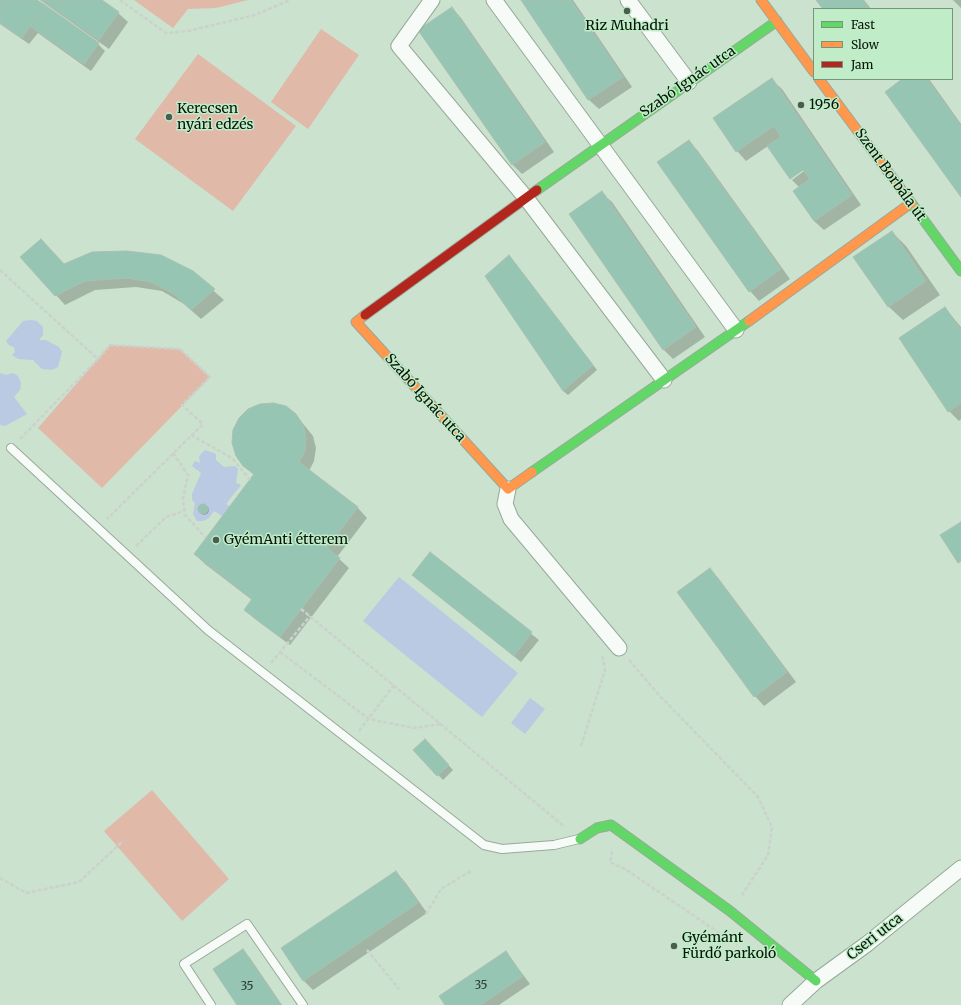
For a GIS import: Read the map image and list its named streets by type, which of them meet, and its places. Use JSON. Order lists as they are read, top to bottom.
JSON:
{
  "streets": {
    "street": ["Szabó Ignác utca", "Szent Borbála út", "Cseri utca"]
  },
  "places": [
    "Riz Muhadri",
    "1956",
    "Kerecsen nyári edzés",
    "GyémAnti étterem",
    "Gyémánt Fürdő parkoló"
  ],
  "house_numbers": ["35", "35"],
  "legend": ["Fast", "Slow", "Jam"]
}
